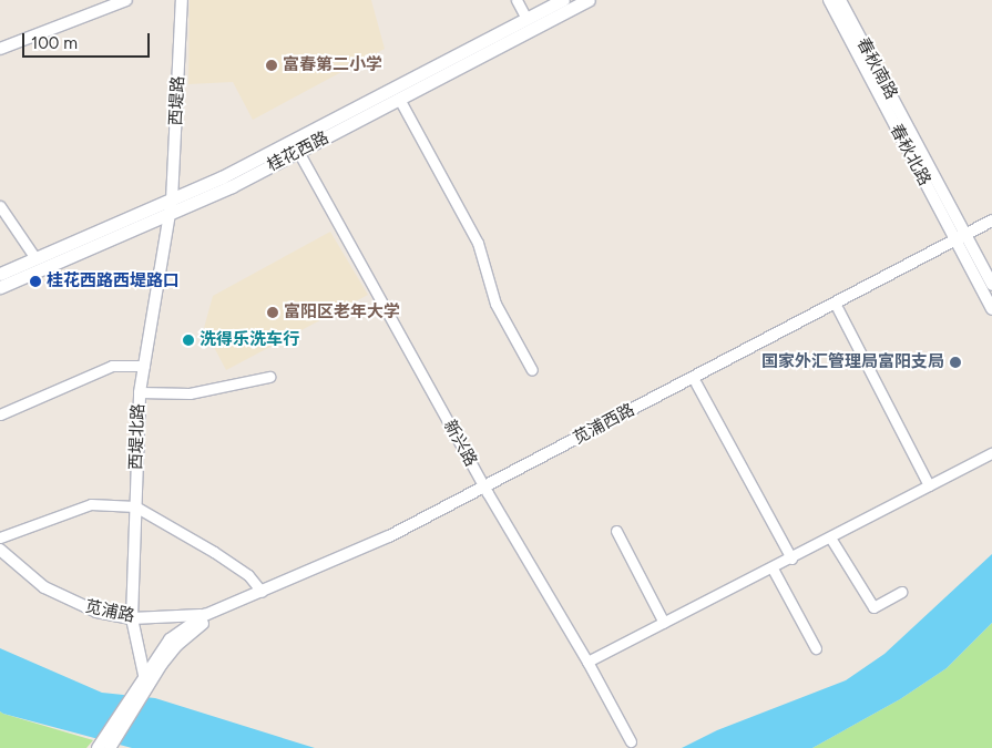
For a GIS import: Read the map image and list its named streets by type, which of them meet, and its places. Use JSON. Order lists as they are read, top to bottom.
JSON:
{
  "streets": {
    "main road": ["桂花西路"],
    "street": [
      "春秋南路",
      "西堤路",
      "春秋北路",
      "苋浦西路",
      "西堤北路",
      "新兴路",
      "苋浦路"
    ]
  },
  "crossings": [
    ["春秋南路", "春秋北路"],
    ["春秋南路", "苋浦西路"],
    ["西堤路", "桂花西路"],
    ["西堤路", "西堤北路"],
    ["桂花西路", "西堤北路"],
    ["桂花西路", "新兴路"],
    ["春秋北路", "苋浦西路"],
    ["苋浦西路", "新兴路"],
    ["苋浦西路", "苋浦路"],
    ["西堤北路", "苋浦路"]
  ],
  "places": [
    "富春第二小学",
    "桂花西路西堤路口",
    "富阳区老年大学",
    "洗得乐洗车行",
    "国家外汇管理局富阳支局"
  ],
  "scale_bar": "100 m"
}
